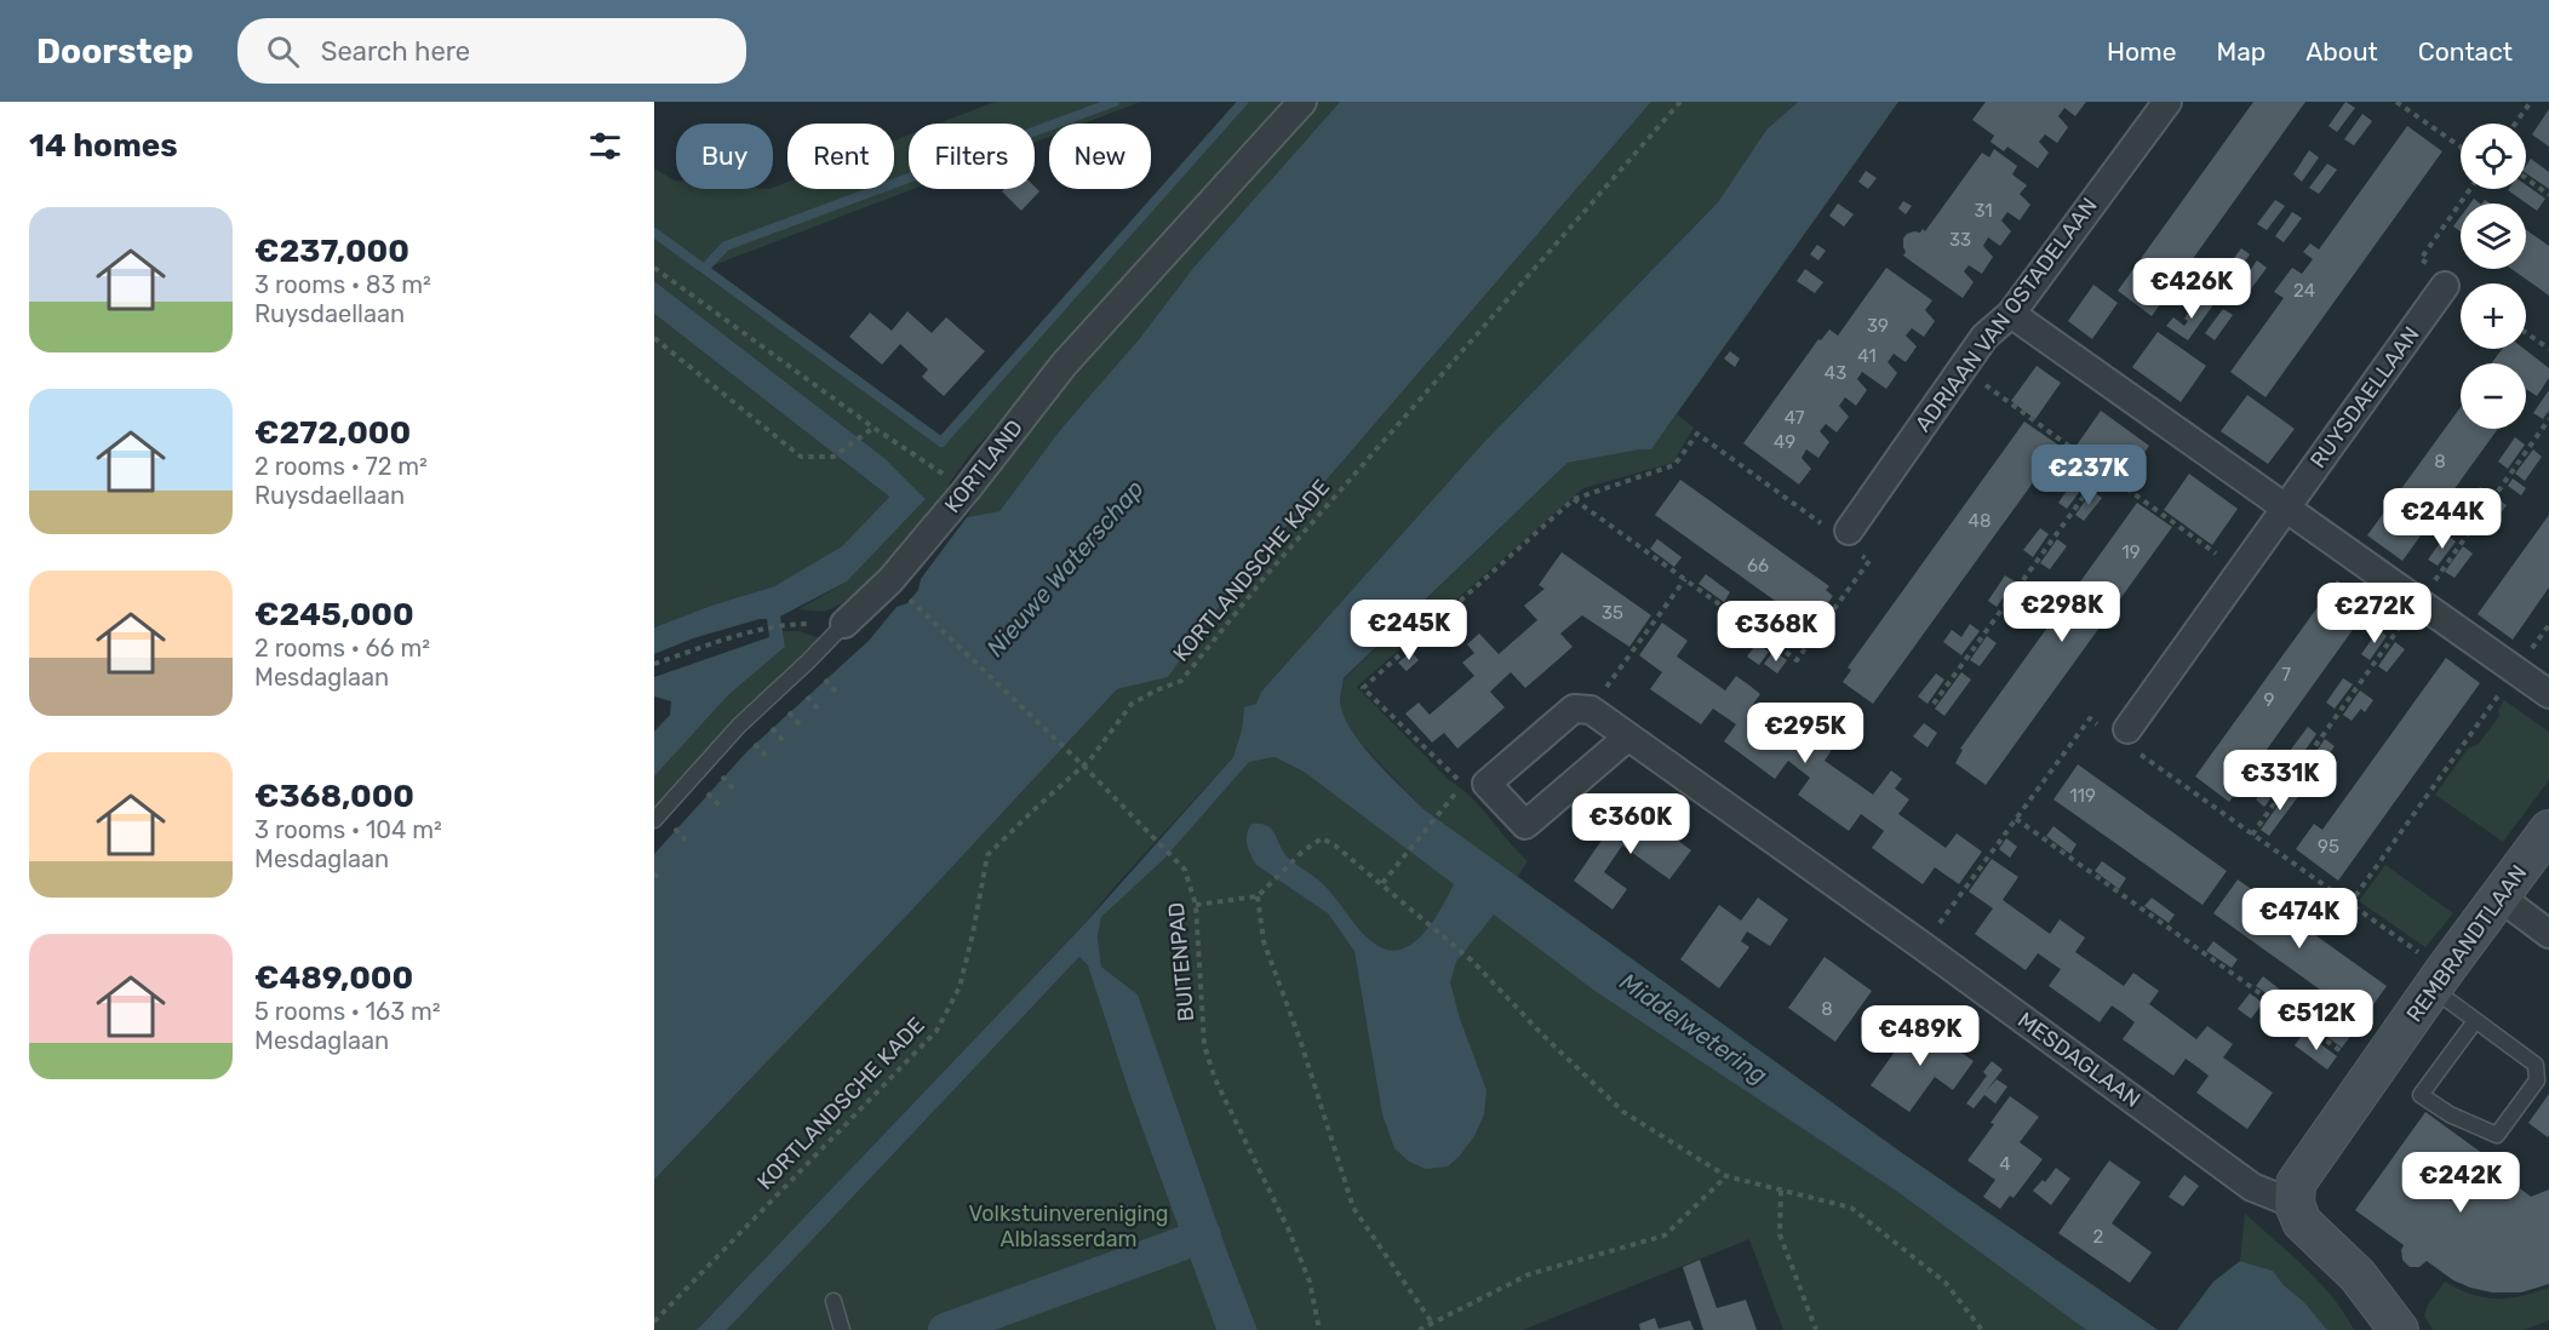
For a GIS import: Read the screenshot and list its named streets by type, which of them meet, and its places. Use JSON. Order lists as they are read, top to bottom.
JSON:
{
  "streets": {
    "street": [
      "ADRIAAN VAN OSTADELAAN",
      "RUYSDAELLAAN",
      "KORTLAND",
      "REMBRANDTLAAN",
      "MESDAGLAAN"
    ],
    "path": ["KORTLANDSCHE KADE", "BUITENPAD"]
  },
  "crossings": [
    ["KORTLANDSCHE KADE", "BUITENPAD"],
    ["REMBRANDTLAAN", "MESDAGLAAN"]
  ],
  "water": ["Nieuwe Waterschap", "Middelwetering"],
  "parks": ["Volkstuinvereniging Alblasserdam"],
  "house_numbers": [
    "31",
    "33",
    "24",
    "39",
    "41",
    "43",
    "47",
    "49",
    "8",
    "48",
    "19",
    "66",
    "35",
    "7",
    "9",
    "119",
    "95",
    "8",
    "4",
    "2"
  ],
  "page": {
    "header": "Doorstep",
    "search": "Search here",
    "nav": [
      "Home",
      "Map",
      "About",
      "Contact"
    ],
    "heading": "14 homes",
    "map_buttons": ["+", "−"],
    "chip": [
      "Buy",
      "Rent",
      "Filters",
      "New"
    ],
    "list": [
      {
        "name": "€237,000",
        "note": "3 rooms · 83 m² · Ruysdaellaan"
      },
      {
        "name": "€272,000",
        "note": "2 rooms · 72 m² · Ruysdaellaan"
      },
      {
        "name": "€245,000",
        "note": "2 rooms · 66 m² · Mesdaglaan"
      },
      {
        "name": "€368,000",
        "note": "3 rooms · 104 m² · Mesdaglaan"
      },
      {
        "name": "€489,000",
        "note": "5 rooms · 163 m² · Mesdaglaan"
      }
    ],
    "price": [
      "€426K",
      "€237K",
      "€244K",
      "€298K",
      "€272K",
      "€245K",
      "€368K",
      "€295K",
      "€331K",
      "€360K",
      "€474K",
      "€512K",
      "€489K",
      "€242K"
    ]
  }
}
